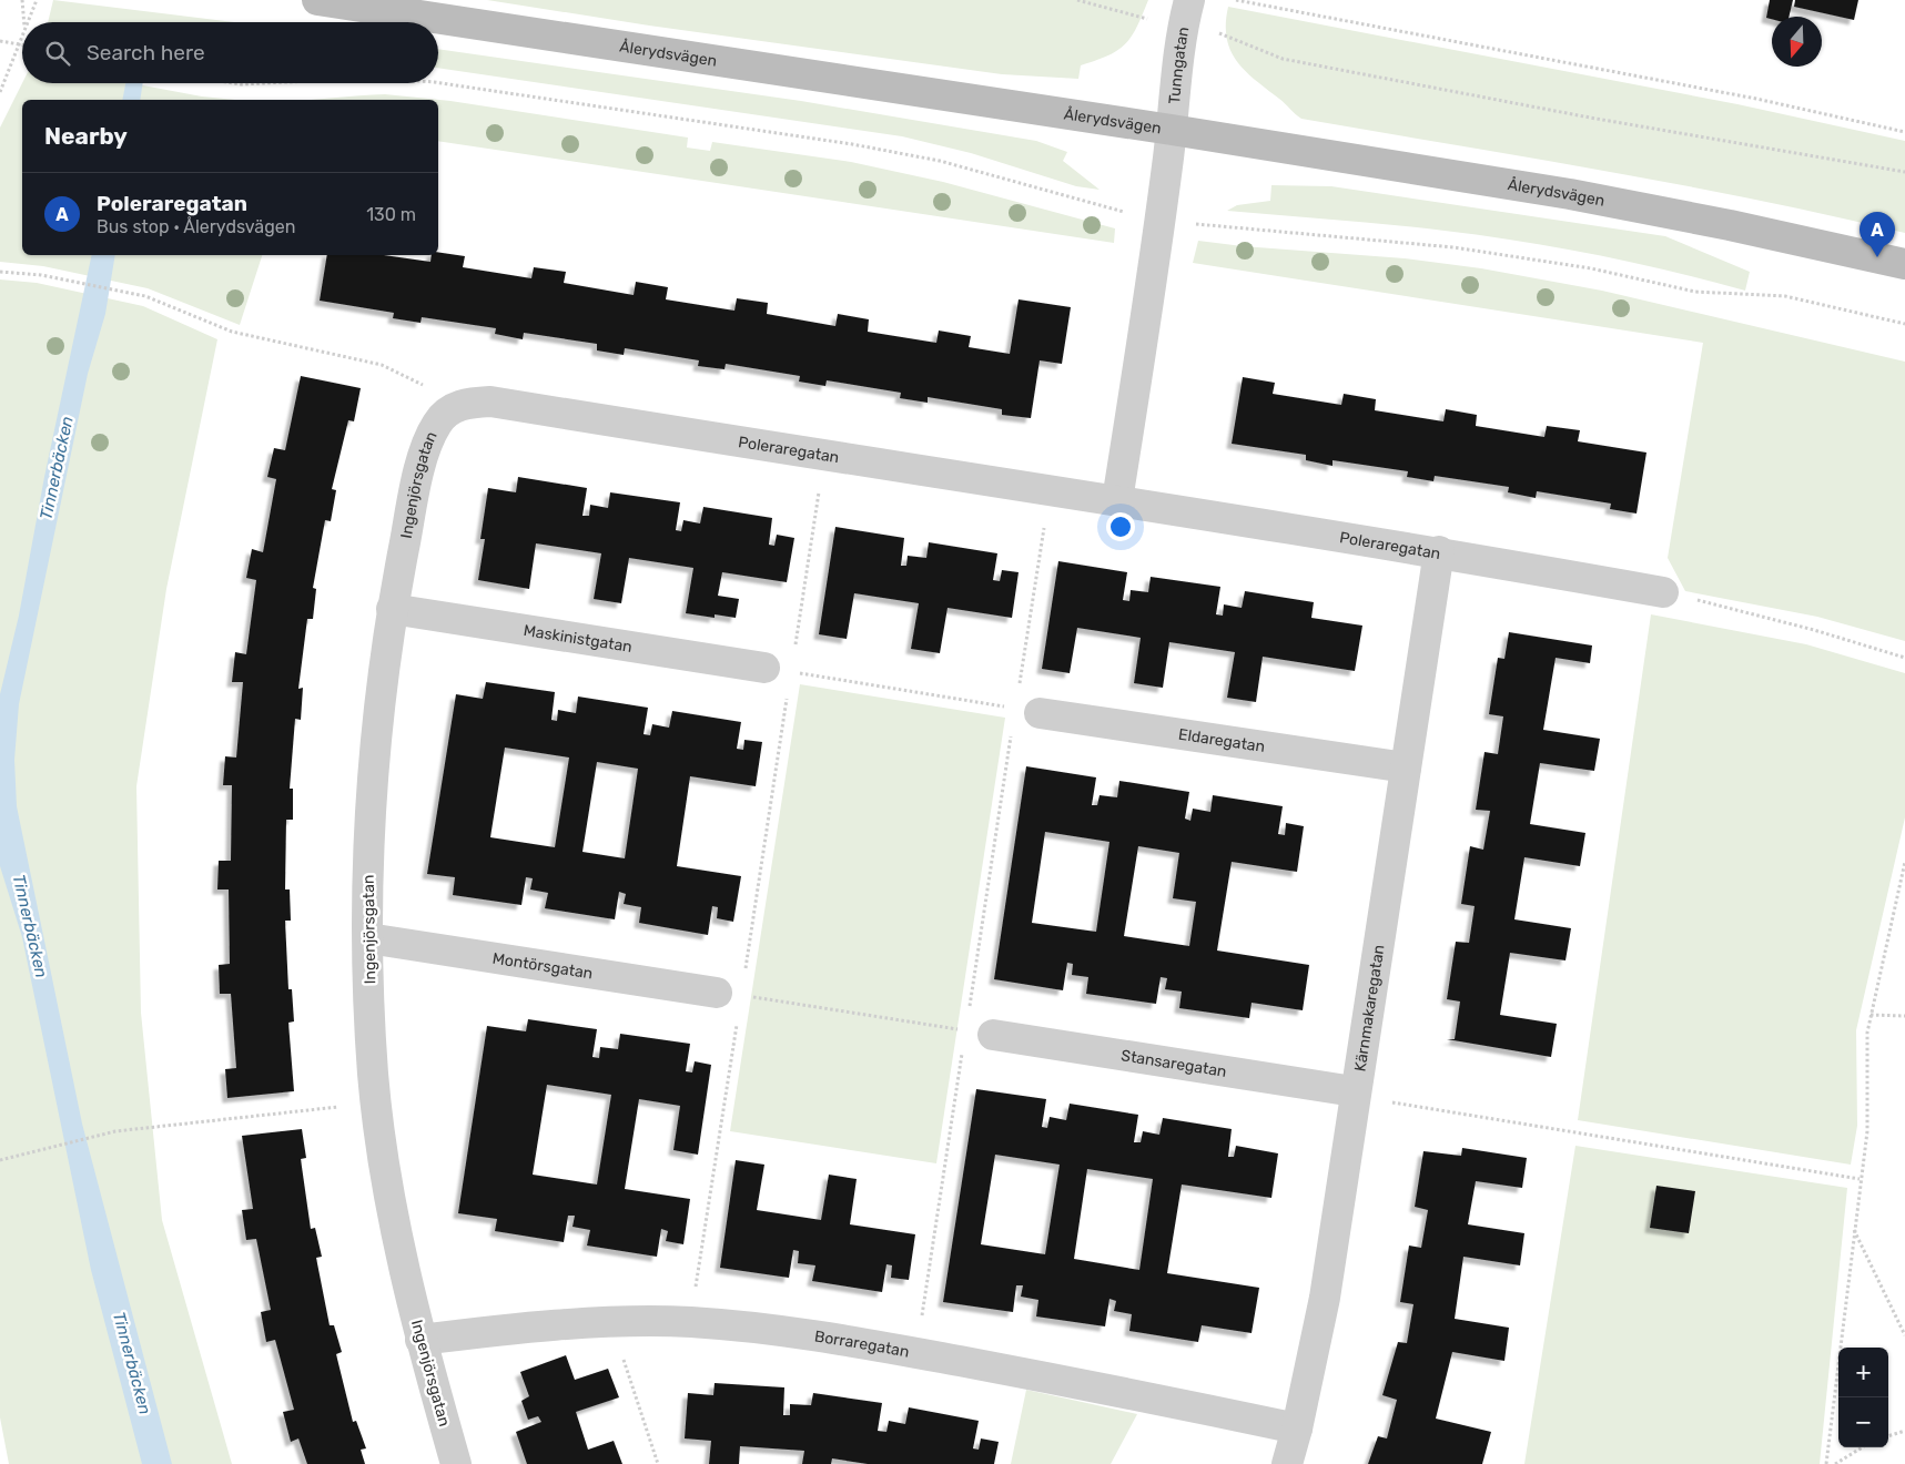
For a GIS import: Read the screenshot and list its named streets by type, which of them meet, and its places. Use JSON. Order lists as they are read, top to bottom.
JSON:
{
  "streets": {
    "main road": ["Ålerydsvägen"],
    "street": [
      "Tunngatan",
      "Poleraregatan",
      "Ingenjörsgatan",
      "Maskinistgatan",
      "Eldaregatan",
      "Montörsgatan",
      "Kärnmakaregatan",
      "Stansaregatan",
      "Borraregatan"
    ]
  },
  "crossings": [
    ["Ålerydsvägen", "Tunngatan"],
    ["Poleraregatan", "Ingenjörsgatan"],
    ["Poleraregatan", "Kärnmakaregatan"],
    ["Ingenjörsgatan", "Maskinistgatan"],
    ["Ingenjörsgatan", "Montörsgatan"],
    ["Ingenjörsgatan", "Borraregatan"],
    ["Eldaregatan", "Kärnmakaregatan"],
    ["Kärnmakaregatan", "Stansaregatan"],
    ["Kärnmakaregatan", "Borraregatan"]
  ],
  "water": ["Tinnerbäcken"],
  "north": "bottom",
  "page": {
    "search": "Search here",
    "heading": "Nearby",
    "list": [
      {
        "mark": "A",
        "name": "Poleraregatan",
        "note": "Bus stop · Ålerydsvägen",
        "value": "130 m"
      }
    ],
    "pins": "A",
    "map_buttons": ["+", "−"]
  }
}
